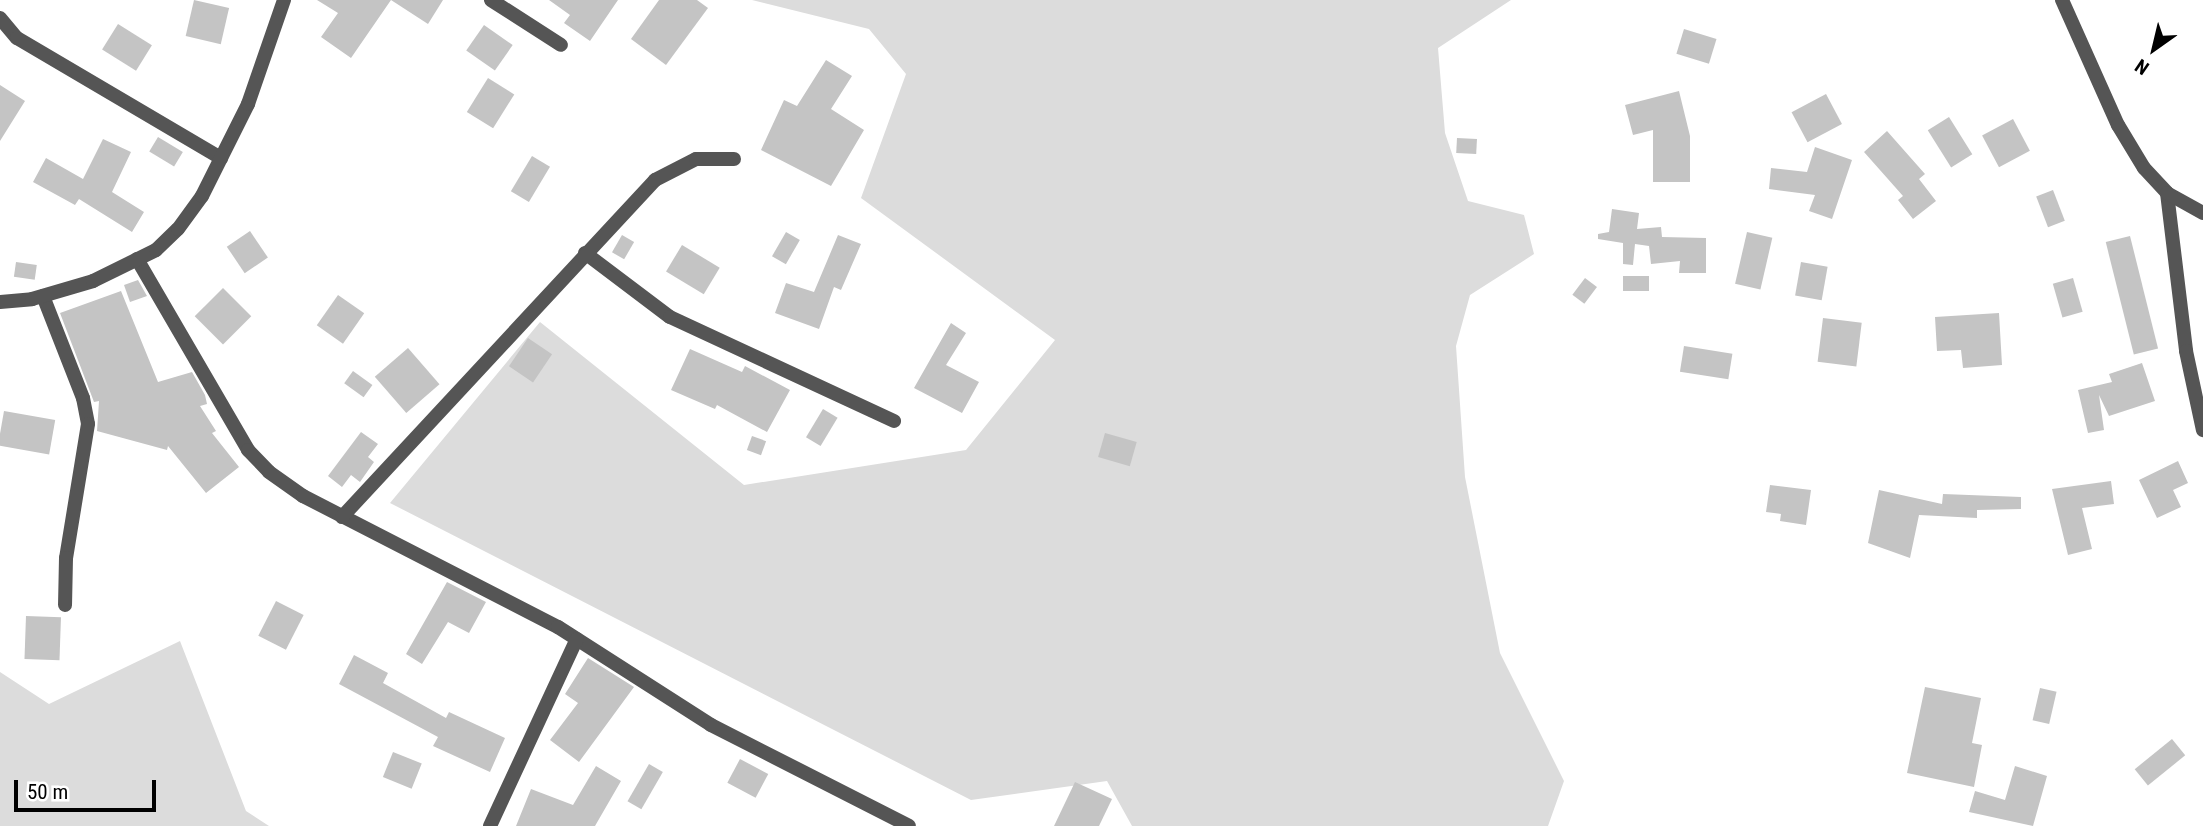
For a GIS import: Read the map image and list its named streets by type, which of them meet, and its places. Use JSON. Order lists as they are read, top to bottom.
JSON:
{
  "scale_bar": "50 m",
  "north": "bottom left"
}
